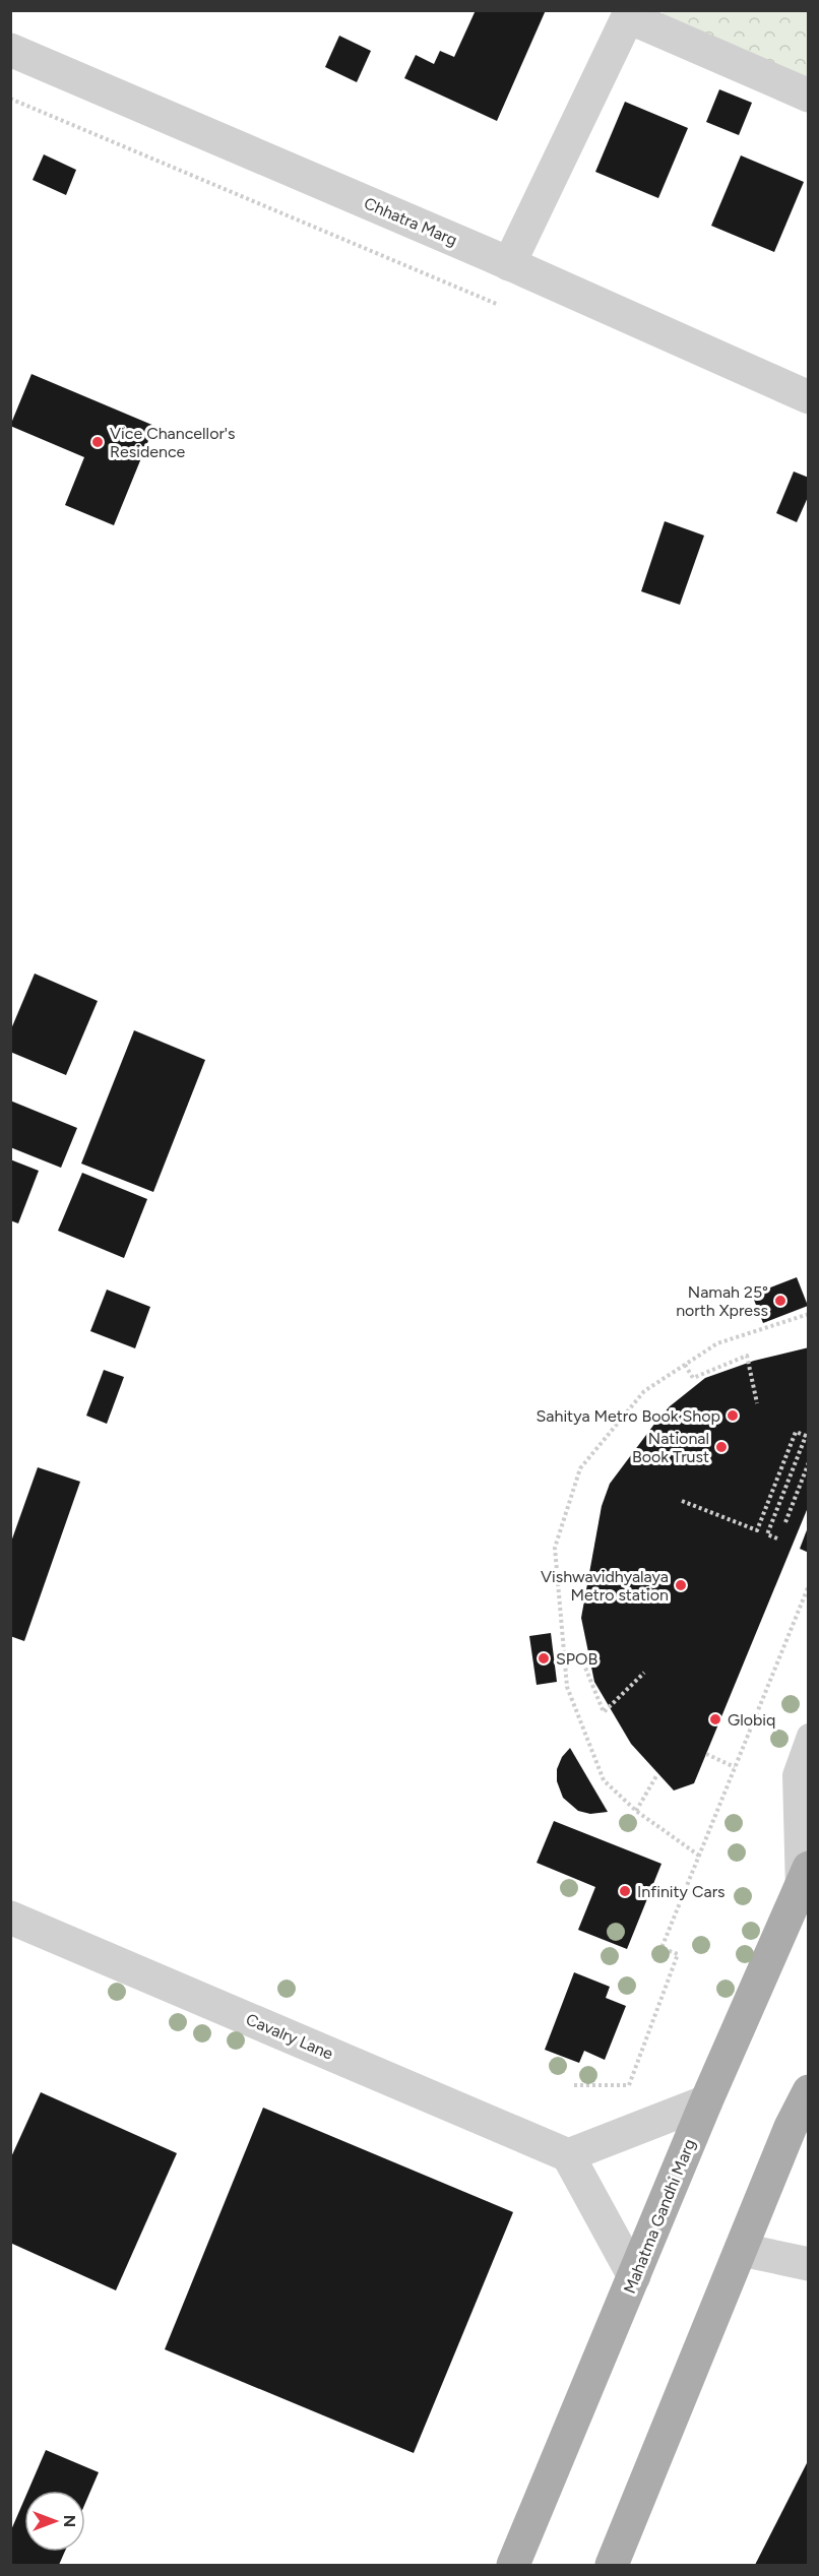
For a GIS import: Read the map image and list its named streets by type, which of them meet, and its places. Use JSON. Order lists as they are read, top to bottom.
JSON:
{
  "streets": {
    "main road": ["Mahatma Gandhi Marg"],
    "street": ["Chhatra Marg", "Cavalry Lane"]
  },
  "places": [
    "Vice Chancellor's Residence",
    "Namah 25° north Xpress",
    "Sahitya Metro Book Shop",
    "National Book Trust",
    "Vishwavidhyalaya Metro station",
    "SPOB",
    "Globiq",
    "Infinity Cars"
  ],
  "north": "right"
}
